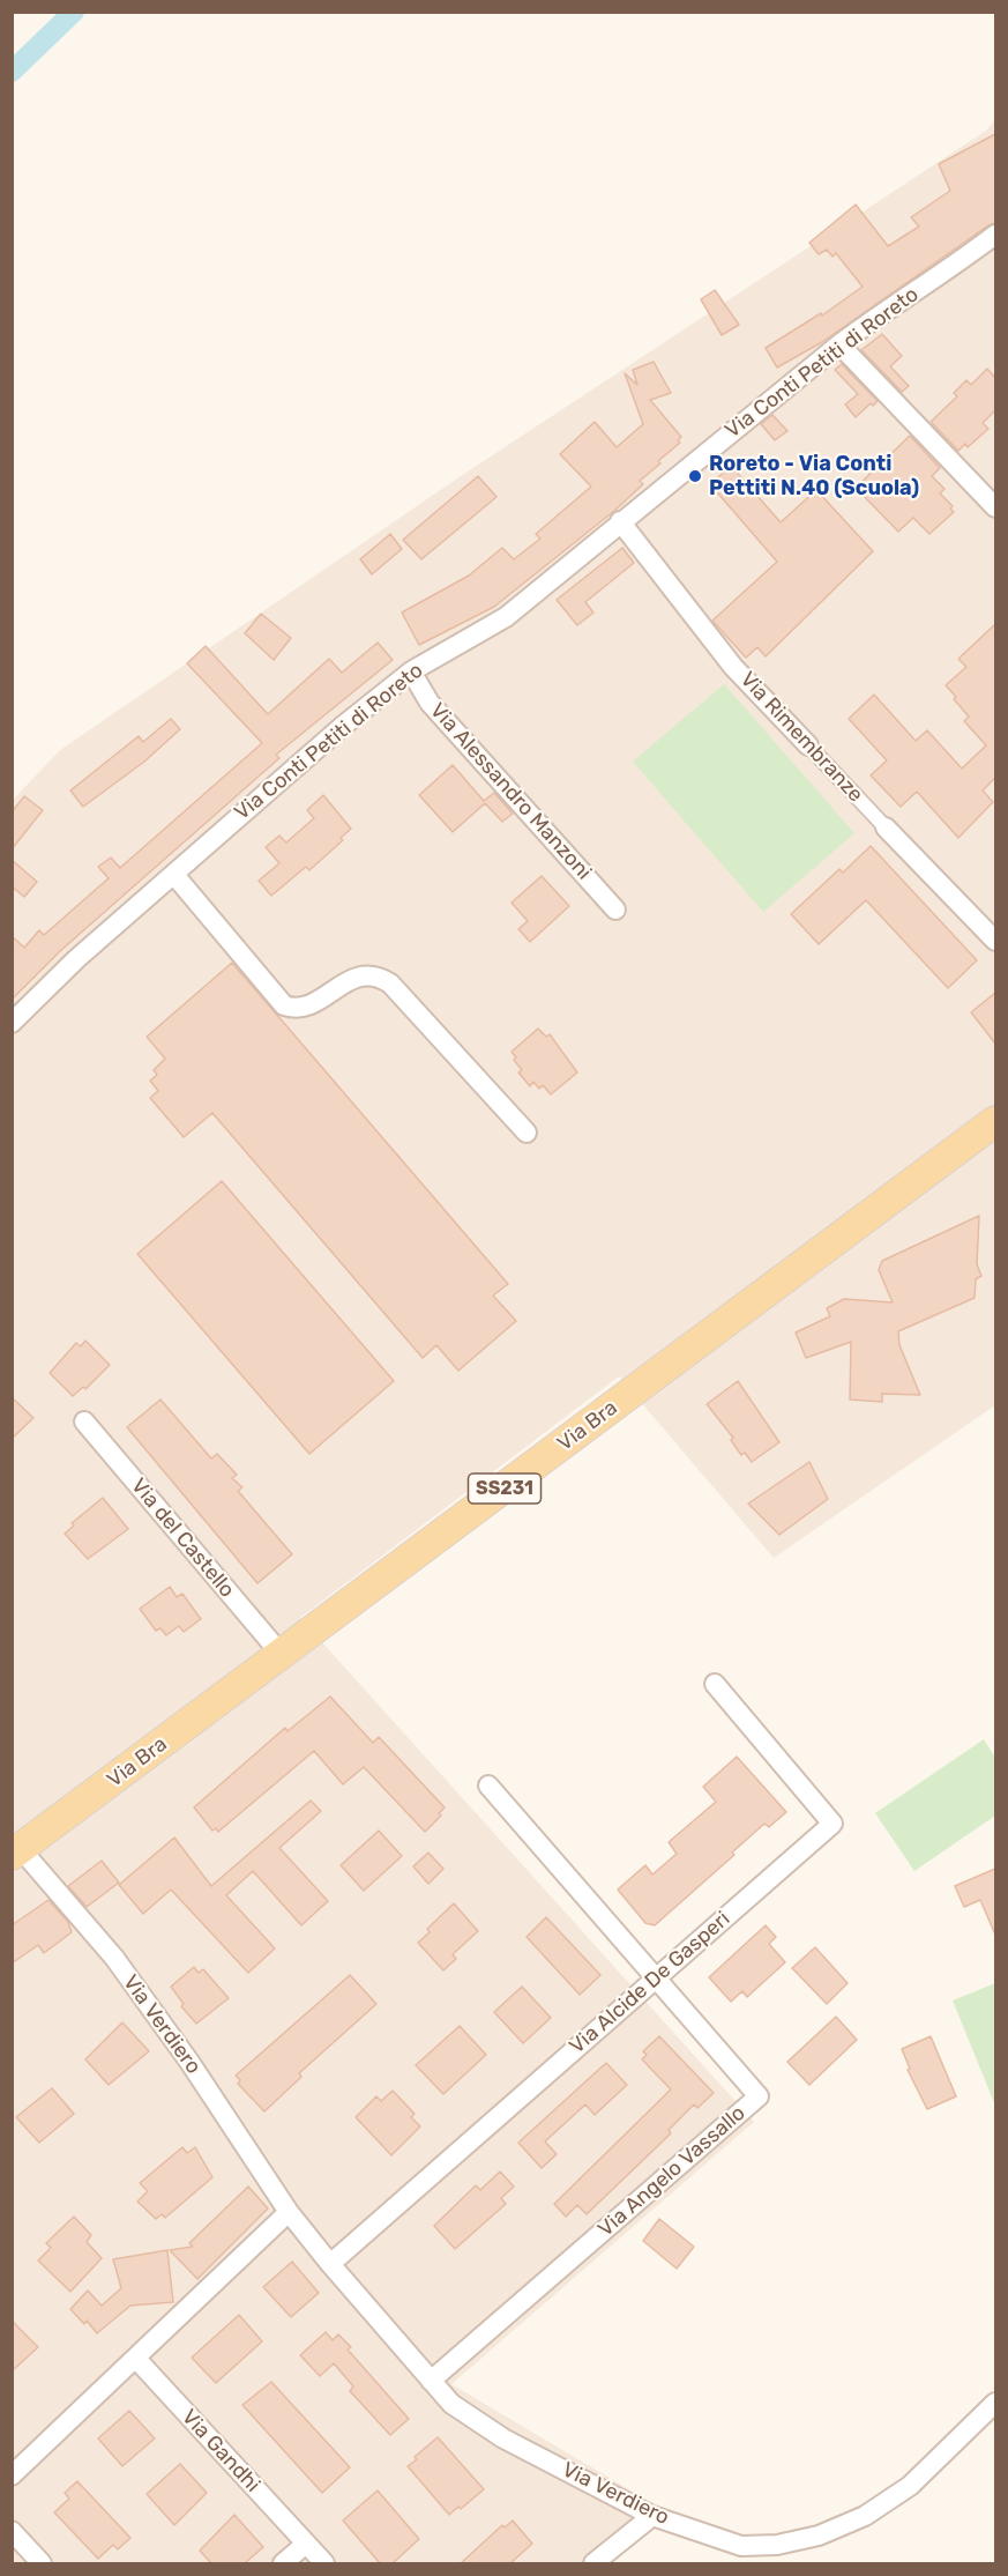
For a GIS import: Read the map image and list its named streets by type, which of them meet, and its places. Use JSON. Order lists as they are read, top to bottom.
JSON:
{
  "streets": {
    "main road": ["Via Bra", "SS231"],
    "street": [
      "Via Conti Petiti di Roreto",
      "Via Rimembranze",
      "Via Alessandro Manzoni",
      "Via del Castello",
      "Via Alcide De Gasperi",
      "Via Verdiero",
      "Via Angelo Vassallo",
      "Via Gandhi"
    ]
  },
  "crossings": [
    ["Via Conti Petiti di Roreto", "Via Rimembranze"],
    ["Via Conti Petiti di Roreto", "Via Alessandro Manzoni"],
    ["Via Bra", "Via del Castello"],
    ["Via Bra", "Via Verdiero"],
    ["Via Alcide De Gasperi", "Via Verdiero"],
    ["Via Alcide De Gasperi", "Via Angelo Vassallo"],
    ["Via Verdiero", "Via Angelo Vassallo"]
  ],
  "places": ["Roreto - Via Conti Pettiti N.40 (Scuola)"]
}
